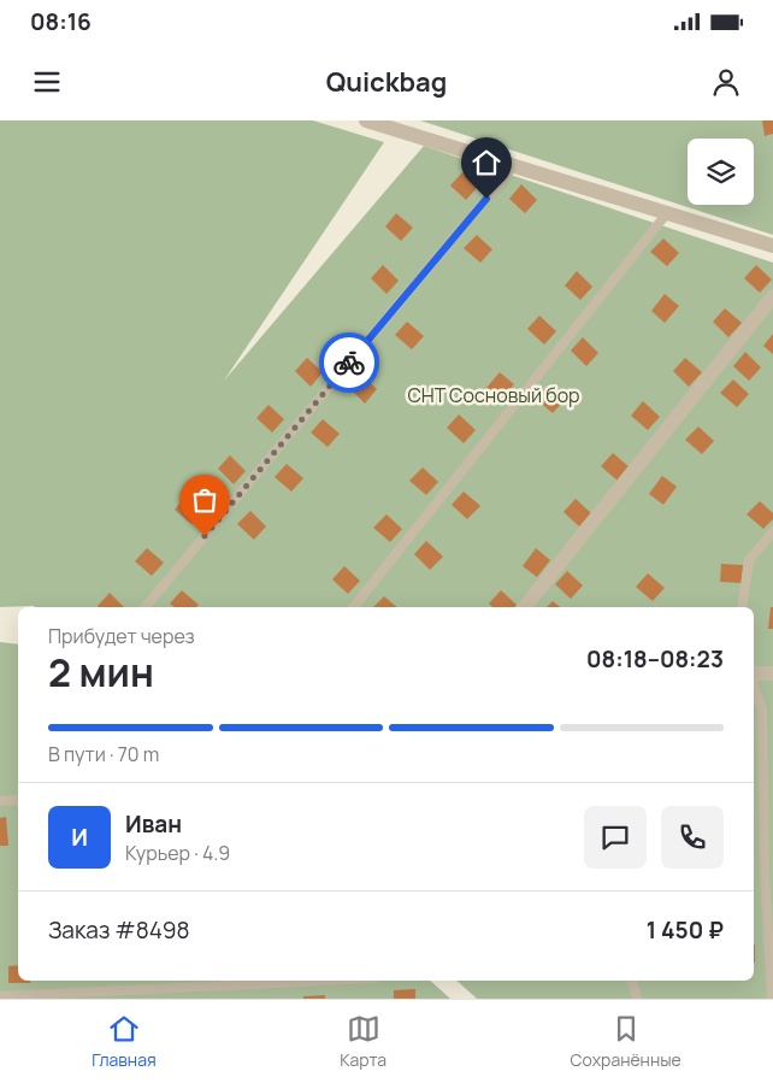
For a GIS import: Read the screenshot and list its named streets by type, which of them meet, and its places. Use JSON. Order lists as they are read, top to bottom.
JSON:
{
  "parks": ["СНТ Сосновый бор"],
  "page": {
    "status": "08:16",
    "header": "Quickbag",
    "heading": ["2 мин", "Прибудет через", "08:18–08:23"],
    "panel": [
      "Иван",
      "Курьер · 4.9",
      "Заказ #8498",
      "1 450 ₽"
    ],
    "bar": "В пути · 70 m",
    "round": "И",
    "tabs": ["Главная", "Карта", "Сохранённые"]
  }
}
